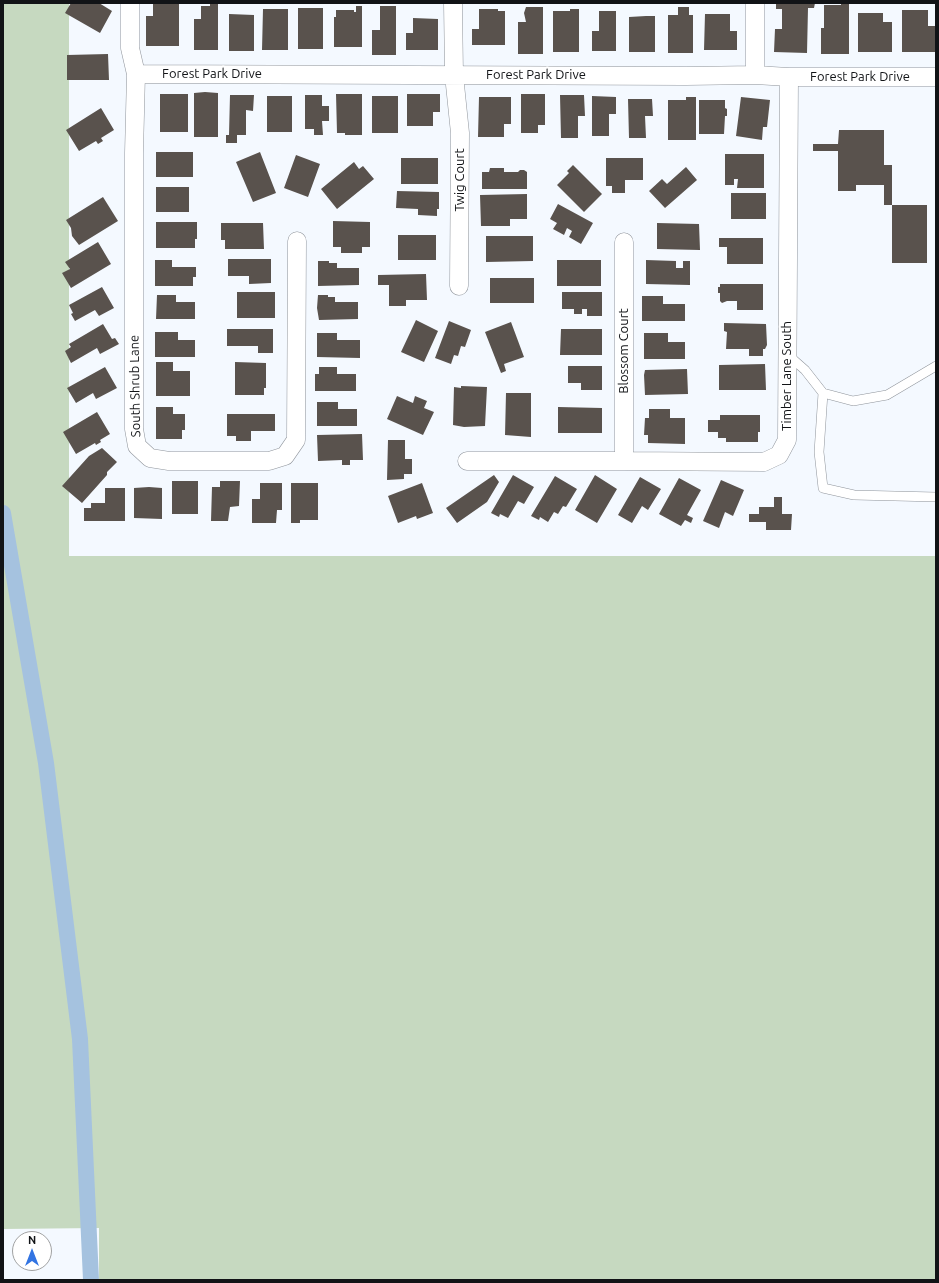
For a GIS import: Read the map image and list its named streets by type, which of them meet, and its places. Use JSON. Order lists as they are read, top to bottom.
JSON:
{
  "streets": {
    "street": [
      "Forest Park Drive",
      "Twig Court",
      "Blossom Court",
      "Timber Lane South",
      "South Shrub Lane"
    ]
  },
  "crossings": [
    ["Forest Park Drive", "Twig Court"],
    ["Forest Park Drive", "Timber Lane South"],
    ["Forest Park Drive", "South Shrub Lane"],
    ["Blossom Court", "Timber Lane South"]
  ],
  "north": "top"
}
